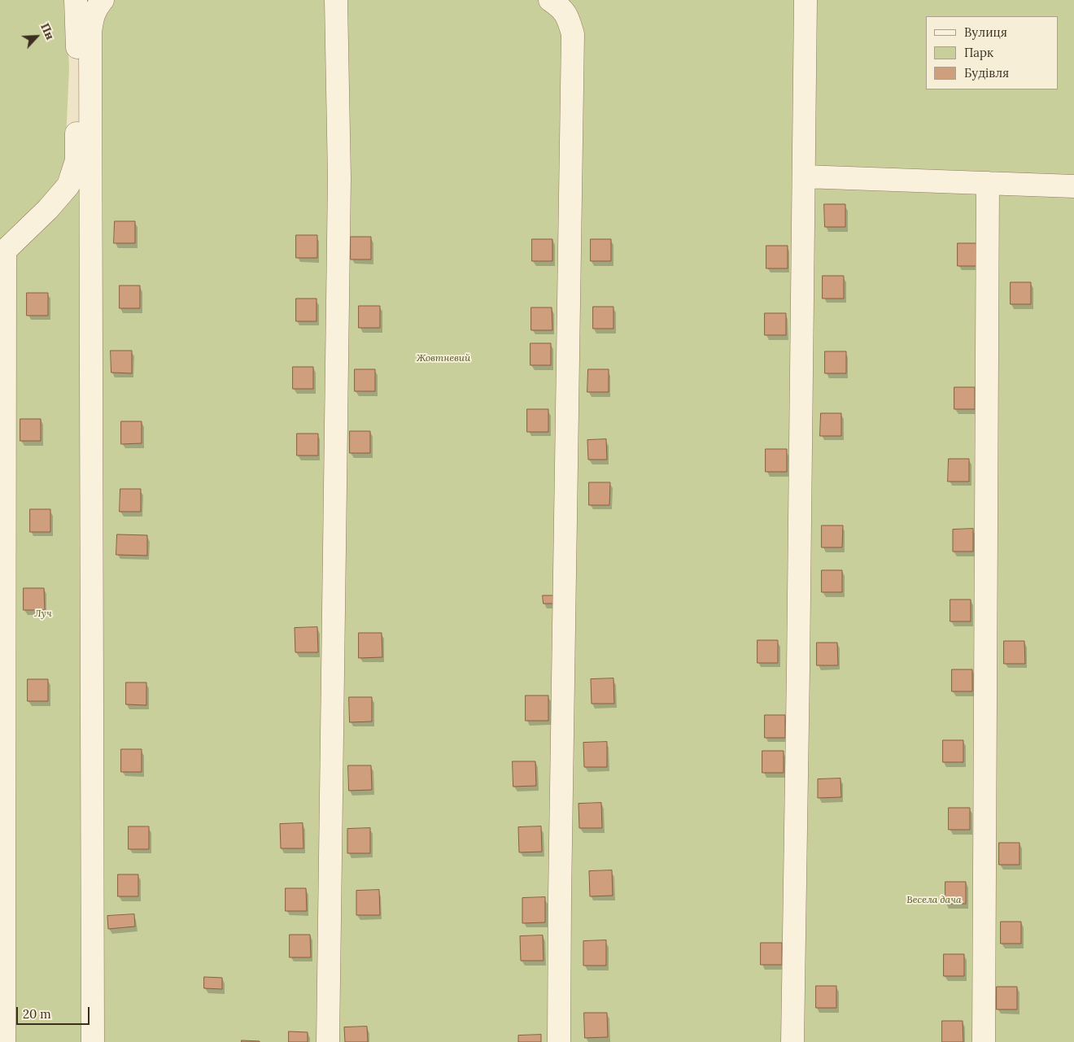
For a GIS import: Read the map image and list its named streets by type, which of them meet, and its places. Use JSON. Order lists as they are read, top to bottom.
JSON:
{
  "parks": ["Жовтневий", "Луч", "Весела дача"],
  "legend": ["Вулиця", "Парк", "Будівля"],
  "scale_bar": "20 m",
  "north": "top right"
}
